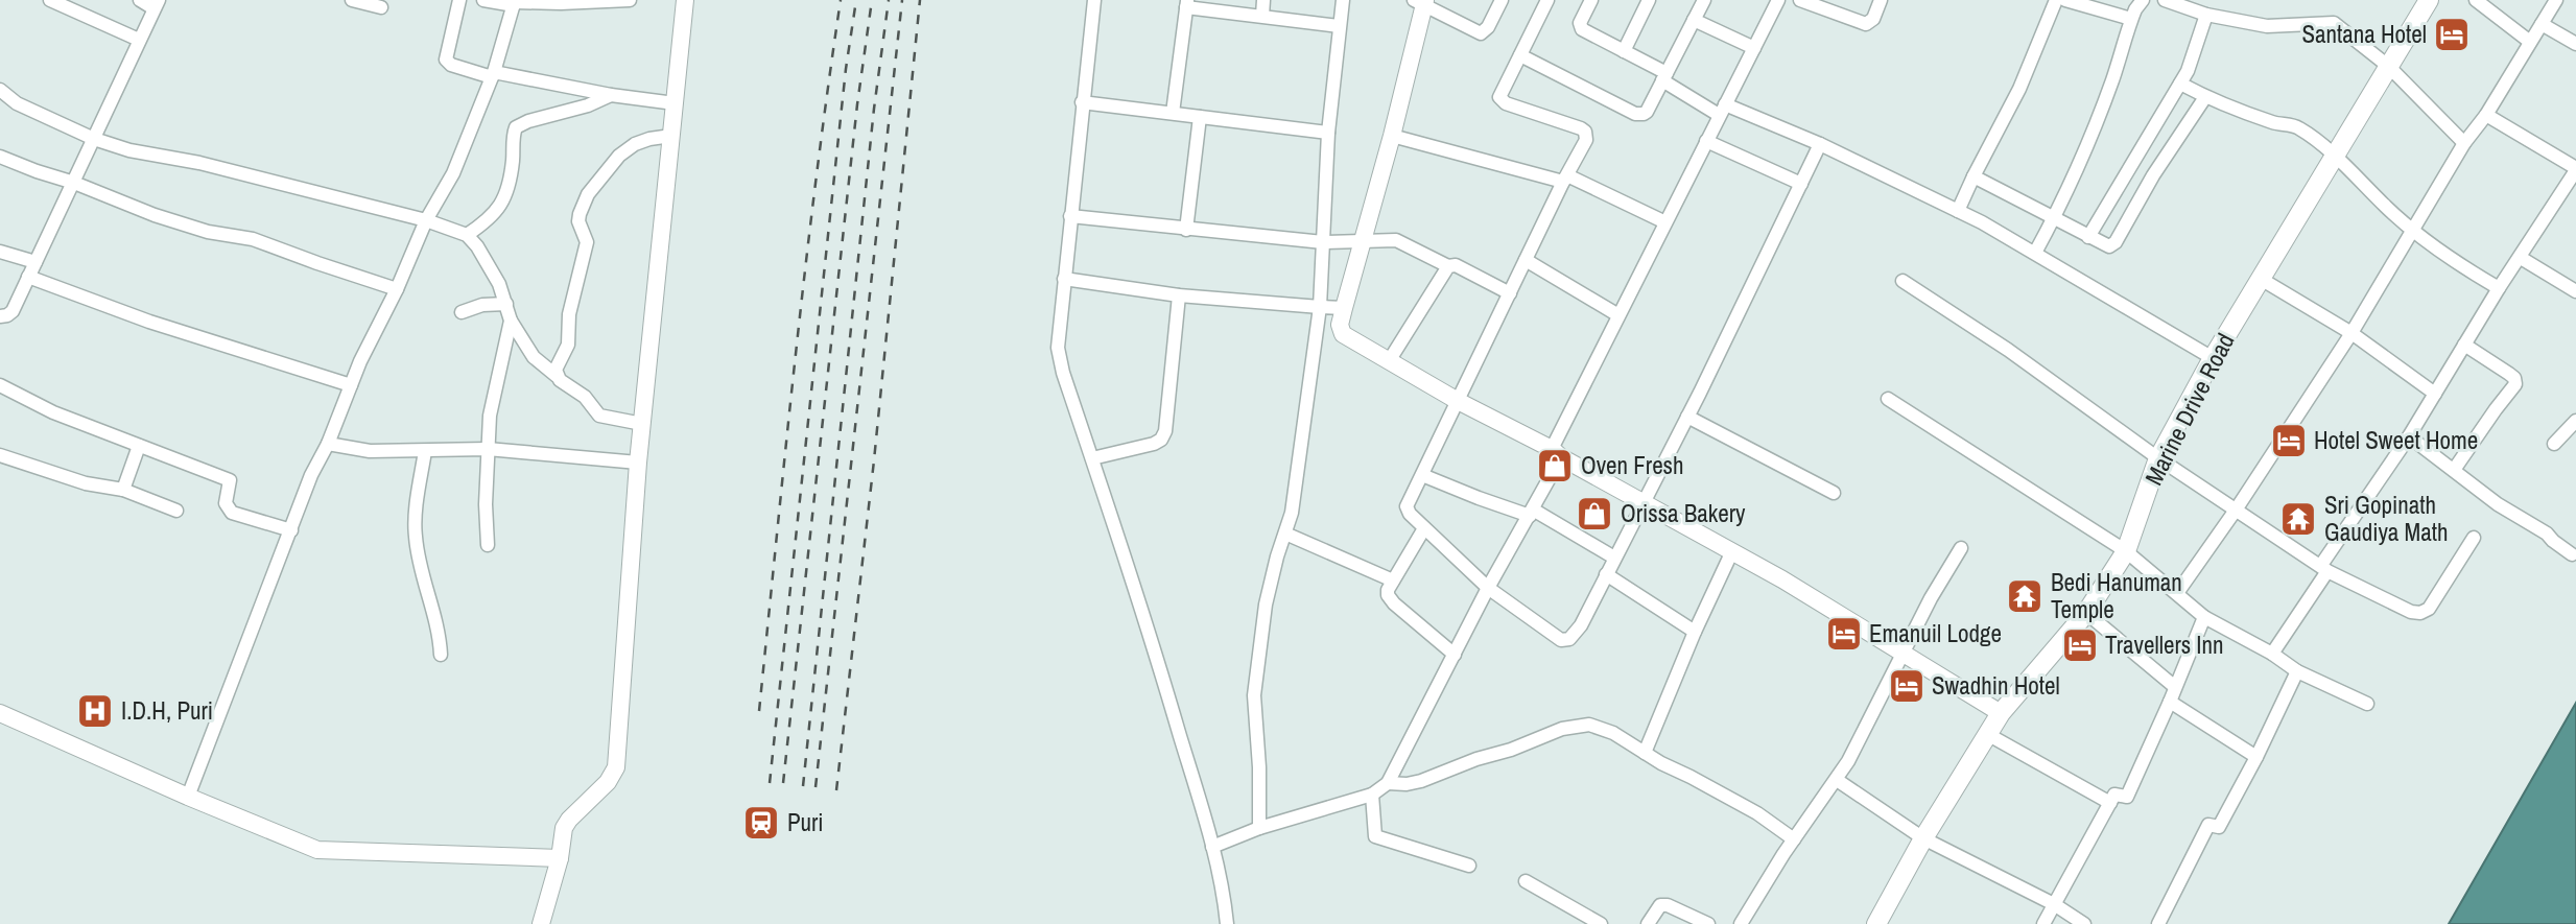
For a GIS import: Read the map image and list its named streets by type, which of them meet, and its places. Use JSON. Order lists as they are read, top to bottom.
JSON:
{
  "streets": {
    "highway": ["Marine Drive Road"]
  },
  "places": {
    "hotel": [
      "Santana Hotel",
      "Hotel Sweet Home",
      "Emanuil Lodge",
      "Travellers Inn",
      "Swadhin Hotel"
    ],
    "shop": ["Oven Fresh", "Orissa Bakery"],
    "temple": ["Sri Gopinath Gaudiya Math", "Bedi Hanuman Temple"],
    "hospital": ["I.D.H, Puri"],
    "station": ["Puri"]
  }
}
